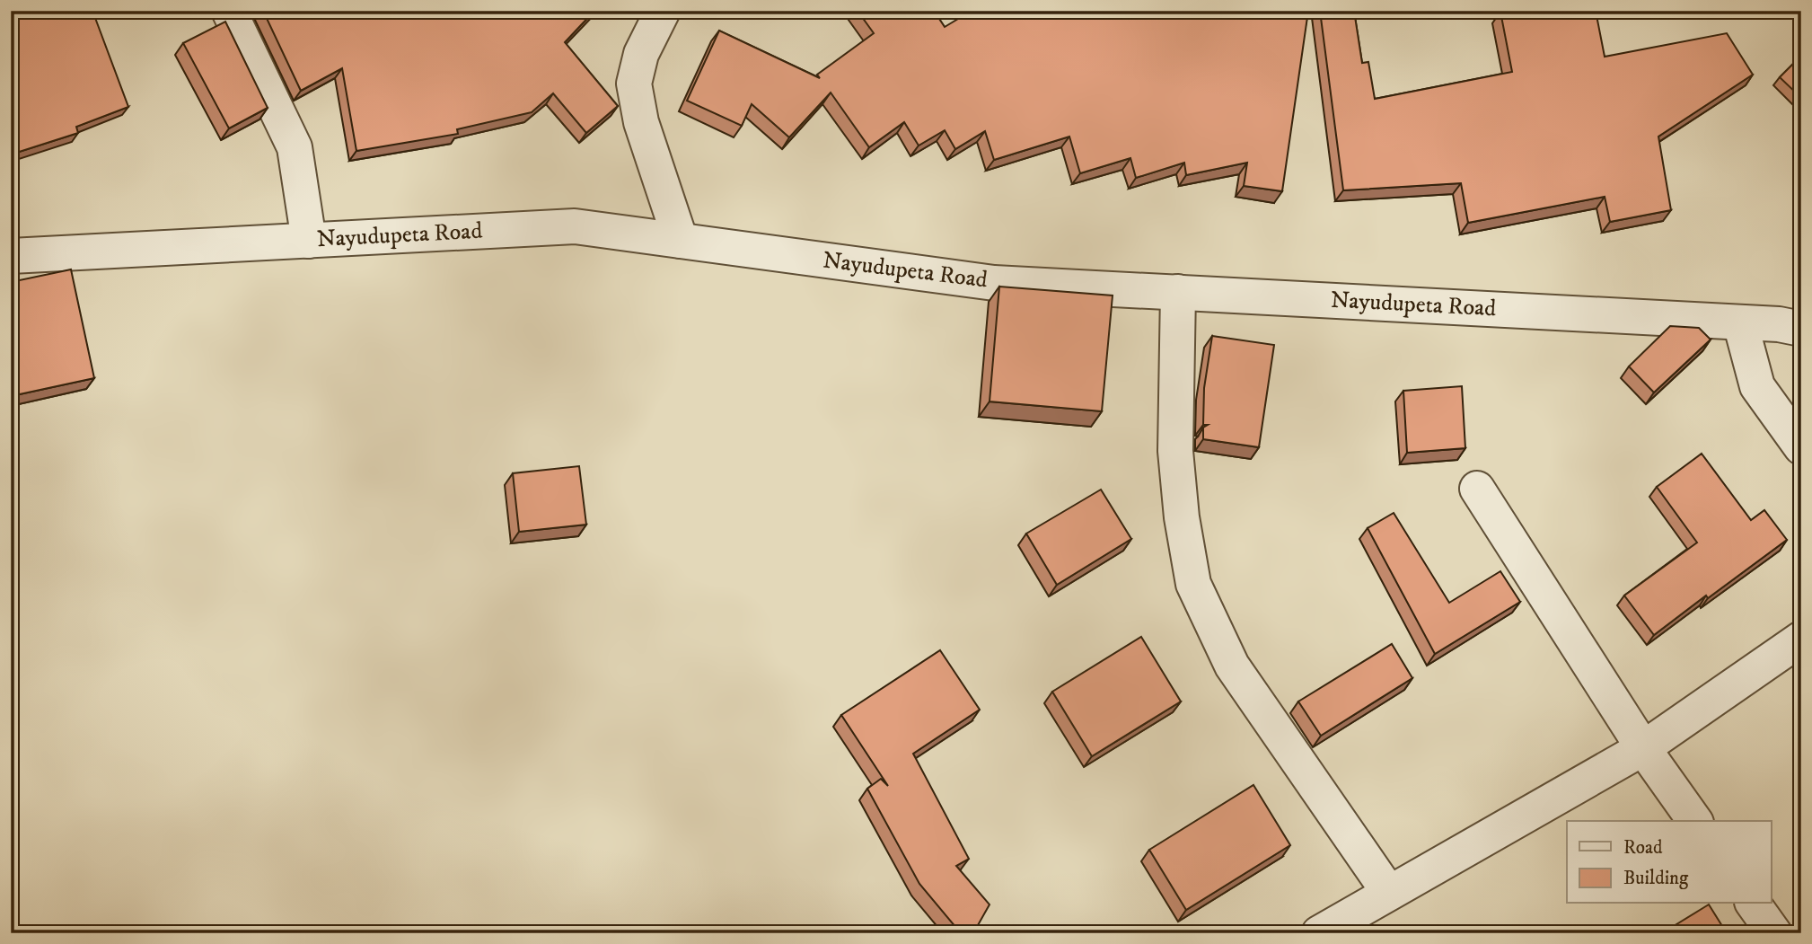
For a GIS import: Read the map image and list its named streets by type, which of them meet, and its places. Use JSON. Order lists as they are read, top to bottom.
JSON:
{
  "streets": {
    "street": ["Nayudupeta Road"]
  },
  "legend": ["Road", "Building"]
}
